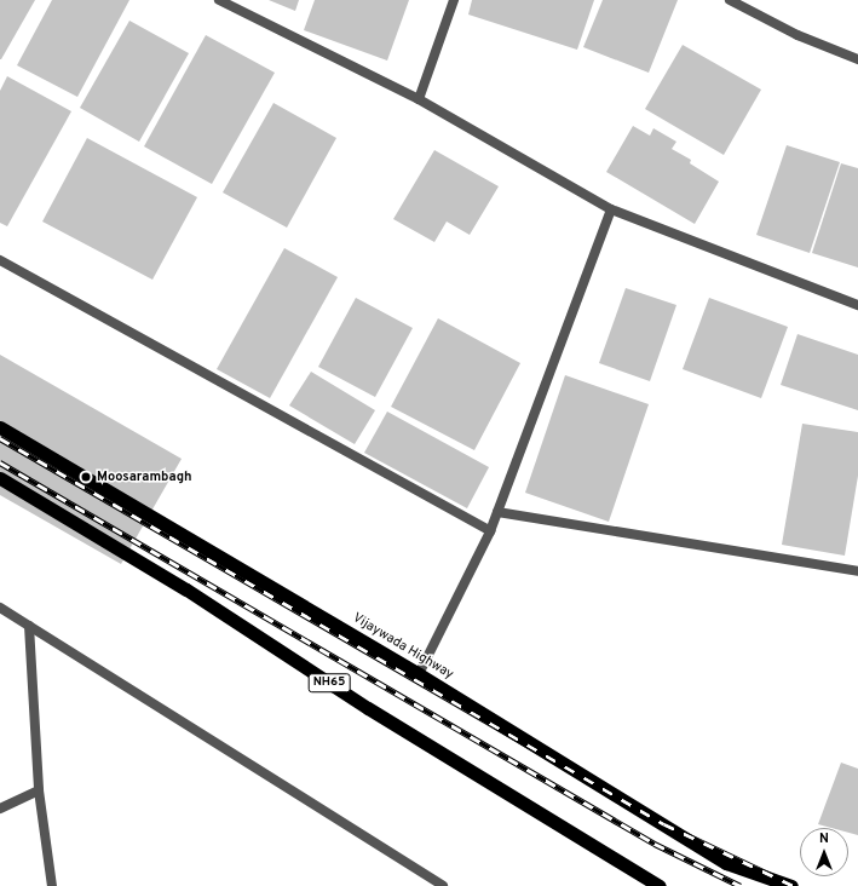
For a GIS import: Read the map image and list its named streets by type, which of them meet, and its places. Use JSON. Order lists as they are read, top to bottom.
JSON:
{
  "streets": {
    "highway": ["Vijaywada Highway", "NH65"]
  },
  "places": ["Moosarambagh"],
  "north": "top"
}
